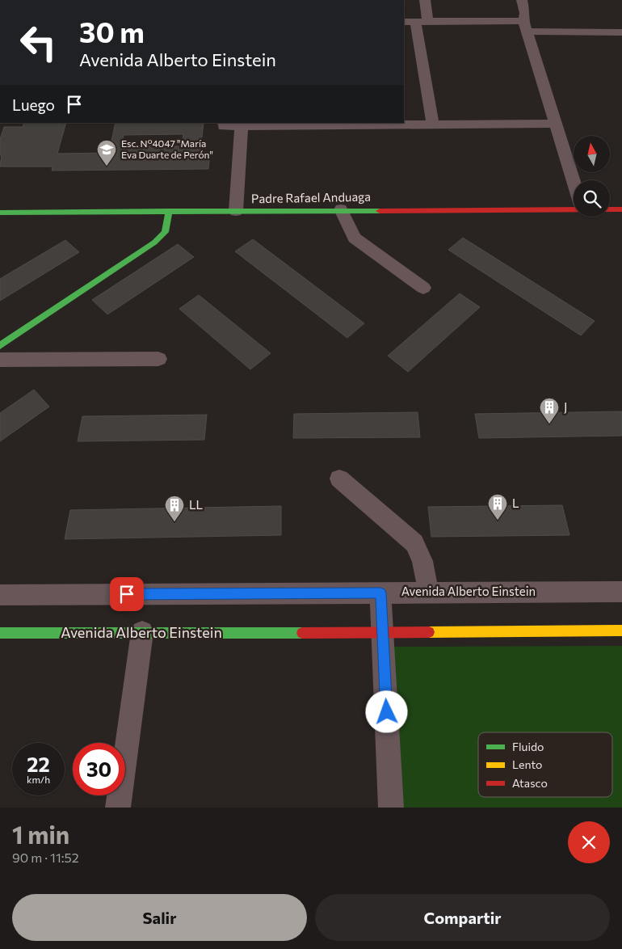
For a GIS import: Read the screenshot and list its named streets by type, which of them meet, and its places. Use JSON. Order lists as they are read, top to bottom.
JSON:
{
  "streets": {
    "street": ["Padre Rafael Anduaga", "Avenida Alberto Einstein"]
  },
  "places": {
    "school or university": ["Esc. N°4047 \"María Eva Duarte de Perón\""],
    "building": ["J", "L", "LL"]
  },
  "legend": ["Fluido", "Lento", "Atasco"],
  "north": "top",
  "page": {
    "turn": ["30 m", "Avenida Alberto Einstein"],
    "then": "Luego",
    "speed": "22 km/h",
    "limit": "30",
    "heading": ["1 min", "90 m · 11:52"],
    "buttons": ["Salir", "Compartir"]
  }
}
